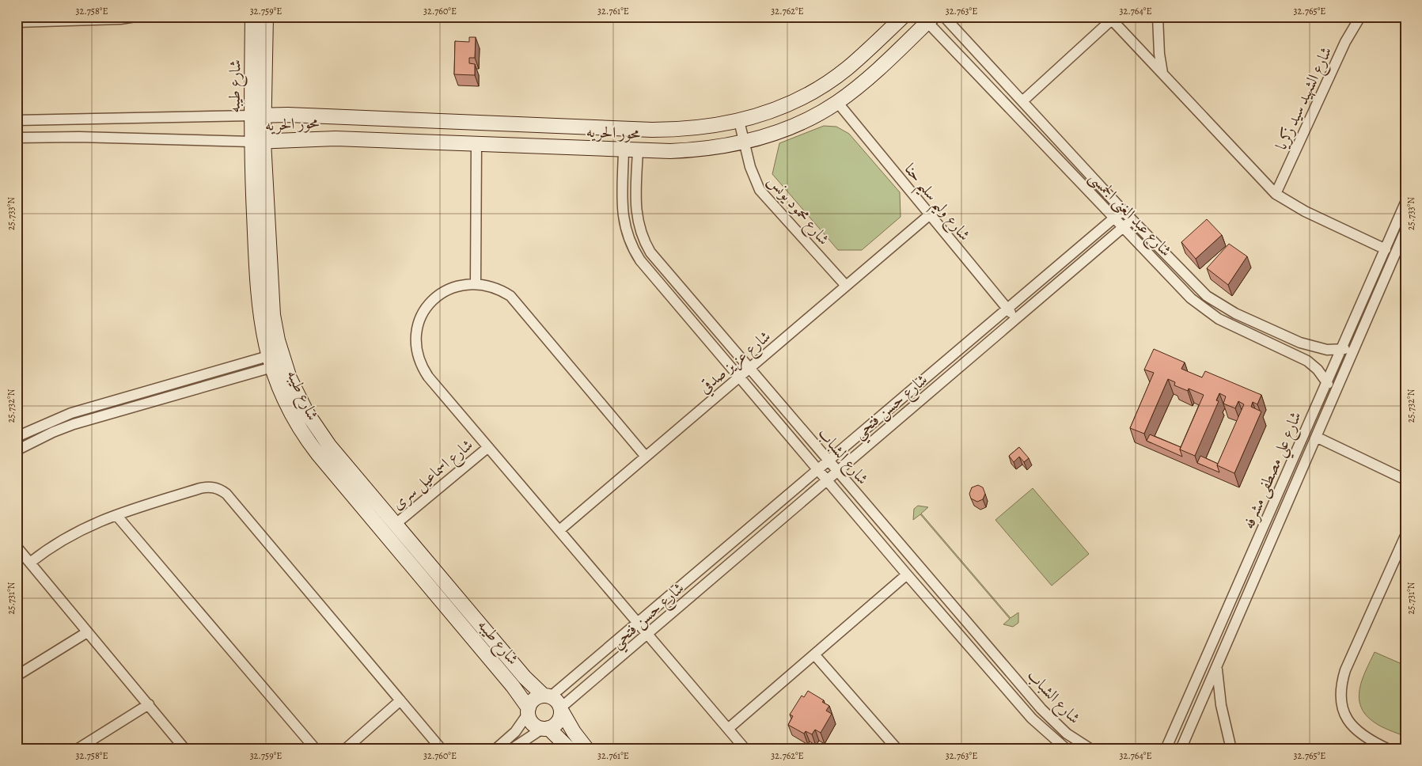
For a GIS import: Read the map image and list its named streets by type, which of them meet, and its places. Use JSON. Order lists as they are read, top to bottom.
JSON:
{
  "streets": {
    "main road": ["شارع طيبه", "محور الحريه"],
    "street": [
      "شارع الشهيد سيد زكريا",
      "شارع وليم سليم حنا",
      "شارع محمود يونس",
      "شارع عبد الغنى الجمسى",
      "شارع عزيز صدقي",
      "شارع حسن فتحي",
      "شارع الشباب",
      "شارع علي مصطفى مشرفه",
      "شارع اسماعيل سرى"
    ]
  },
  "crossings": [
    ["شارع طيبه", "محور الحريه"],
    ["شارع طيبه", "شارع حسن فتحي"],
    ["شارع طيبه", "شارع اسماعيل سرى"],
    ["محور الحريه", "شارع وليم سليم حنا"],
    ["محور الحريه", "شارع محمود يونس"],
    ["محور الحريه", "شارع عبد الغنى الجمسى"],
    ["محور الحريه", "شارع الشباب"],
    ["شارع وليم سليم حنا", "شارع عزيز صدقي"],
    ["شارع وليم سليم حنا", "شارع حسن فتحي"],
    ["شارع محمود يونس", "شارع عزيز صدقي"],
    ["شارع عبد الغنى الجمسى", "شارع حسن فتحي"],
    ["شارع عبد الغنى الجمسى", "شارع علي مصطفى مشرفه"],
    ["شارع عزيز صدقي", "شارع الشباب"],
    ["شارع حسن فتحي", "شارع الشباب"]
  ],
  "coordinates": [
    "32.758°E",
    "32.759°E",
    "32.760°E",
    "32.761°E",
    "32.762°E",
    "32.763°E",
    "32.764°E",
    "32.765°E",
    "25.733°N",
    "25.732°N",
    "25.731°N"
  ]
}
